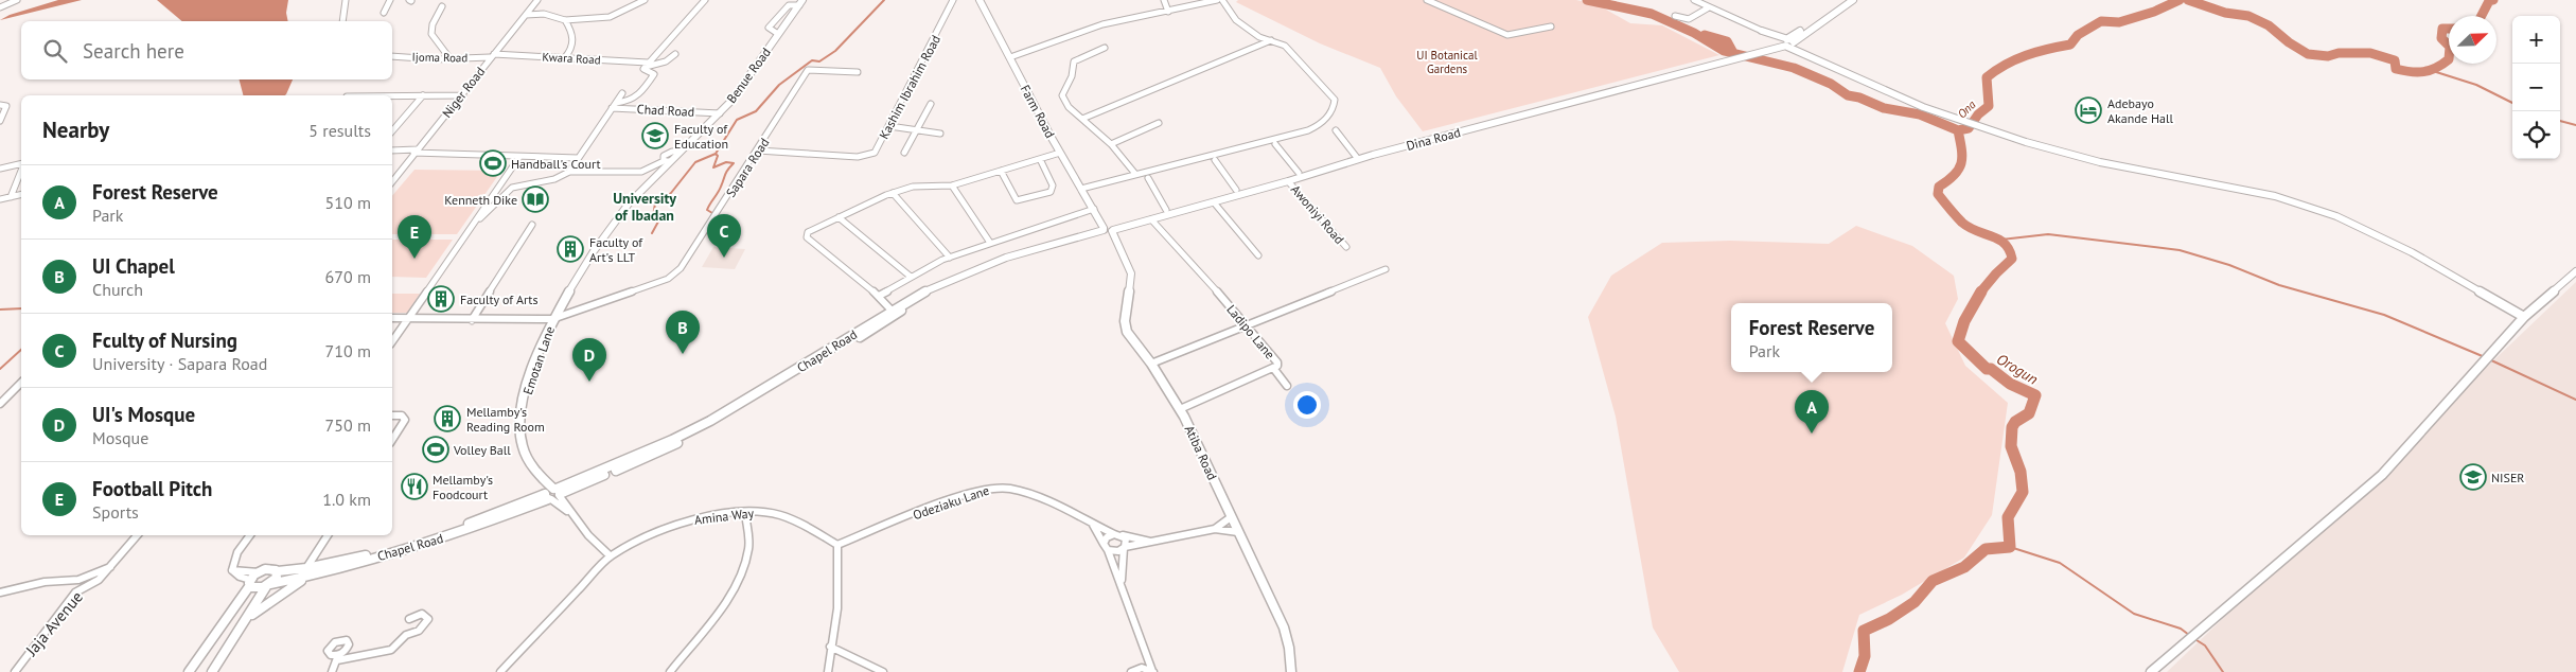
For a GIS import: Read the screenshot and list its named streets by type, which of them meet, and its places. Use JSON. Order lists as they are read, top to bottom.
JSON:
{
  "streets": {
    "street": [
      "Ijoma Road",
      "Kwara Road",
      "Benue Road",
      "Kashim Ibrahim Road",
      "Niger Road",
      "Chad Road",
      "Farm Road",
      "Dina Road",
      "Sapara Road",
      "Awoniyi Road",
      "Ladipo Lane",
      "Chapel Road",
      "Emotan Lane",
      "Atiba Road",
      "Odeziaku Lane",
      "Amina Way",
      "Jaja Avenue"
    ]
  },
  "crossings": [
    ["Ijoma Road", "Kwara Road"],
    ["Ijoma Road", "Niger Road"],
    ["Kwara Road", "Niger Road"],
    ["Benue Road", "Chad Road"],
    ["Benue Road", "Sapara Road"],
    ["Benue Road", "Emotan Lane"],
    ["Kashim Ibrahim Road", "Sapara Road"],
    ["Farm Road", "Dina Road"],
    ["Farm Road", "Chapel Road"],
    ["Farm Road", "Atiba Road"],
    ["Dina Road", "Awoniyi Road"],
    ["Dina Road", "Ladipo Lane"],
    ["Dina Road", "Chapel Road"],
    ["Dina Road", "Atiba Road"],
    ["Sapara Road", "Emotan Lane"],
    ["Ladipo Lane", "Atiba Road"],
    ["Chapel Road", "Emotan Lane"],
    ["Chapel Road", "Atiba Road"],
    ["Odeziaku Lane", "Amina Way"]
  ],
  "districts": ["University of Ibadan"],
  "water": ["Ona", "Orogun"],
  "parks": ["UI Botanical Gardens"],
  "places": {
    "hotel": ["Adebayo Akande Hall"],
    "school or university": ["Faculty of Education", "NISER"],
    "sports": ["Handball's Court", "Volley Ball"],
    "library": ["Kenneth Dike"],
    "building": ["Faculty of Art's LLT", "Faculty of Arts", "Mellamby's Reading Room"],
    "restaurant": ["Mellamby's Foodcourt"]
  },
  "north": "top right",
  "page": {
    "map_buttons": ["+", "−"],
    "search": "Search here",
    "heading": ["Nearby", "5 results"],
    "list": [
      {
        "mark": "A",
        "name": "Forest Reserve",
        "note": "Park",
        "value": "510 m"
      },
      {
        "mark": "B",
        "name": "UI Chapel",
        "note": "Church",
        "value": "670 m"
      },
      {
        "mark": "C",
        "name": "Fculty of Nursing",
        "note": "University · Sapara Road",
        "value": "710 m"
      },
      {
        "mark": "D",
        "name": "UI's Mosque",
        "note": "Mosque",
        "value": "750 m"
      },
      {
        "mark": "E",
        "name": "Football Pitch",
        "note": "Sports",
        "value": "1.0 km"
      }
    ],
    "pins": [
      "C",
      "E",
      "B",
      "D",
      "A"
    ],
    "popup": ["Forest Reserve", "Park"]
  }
}
